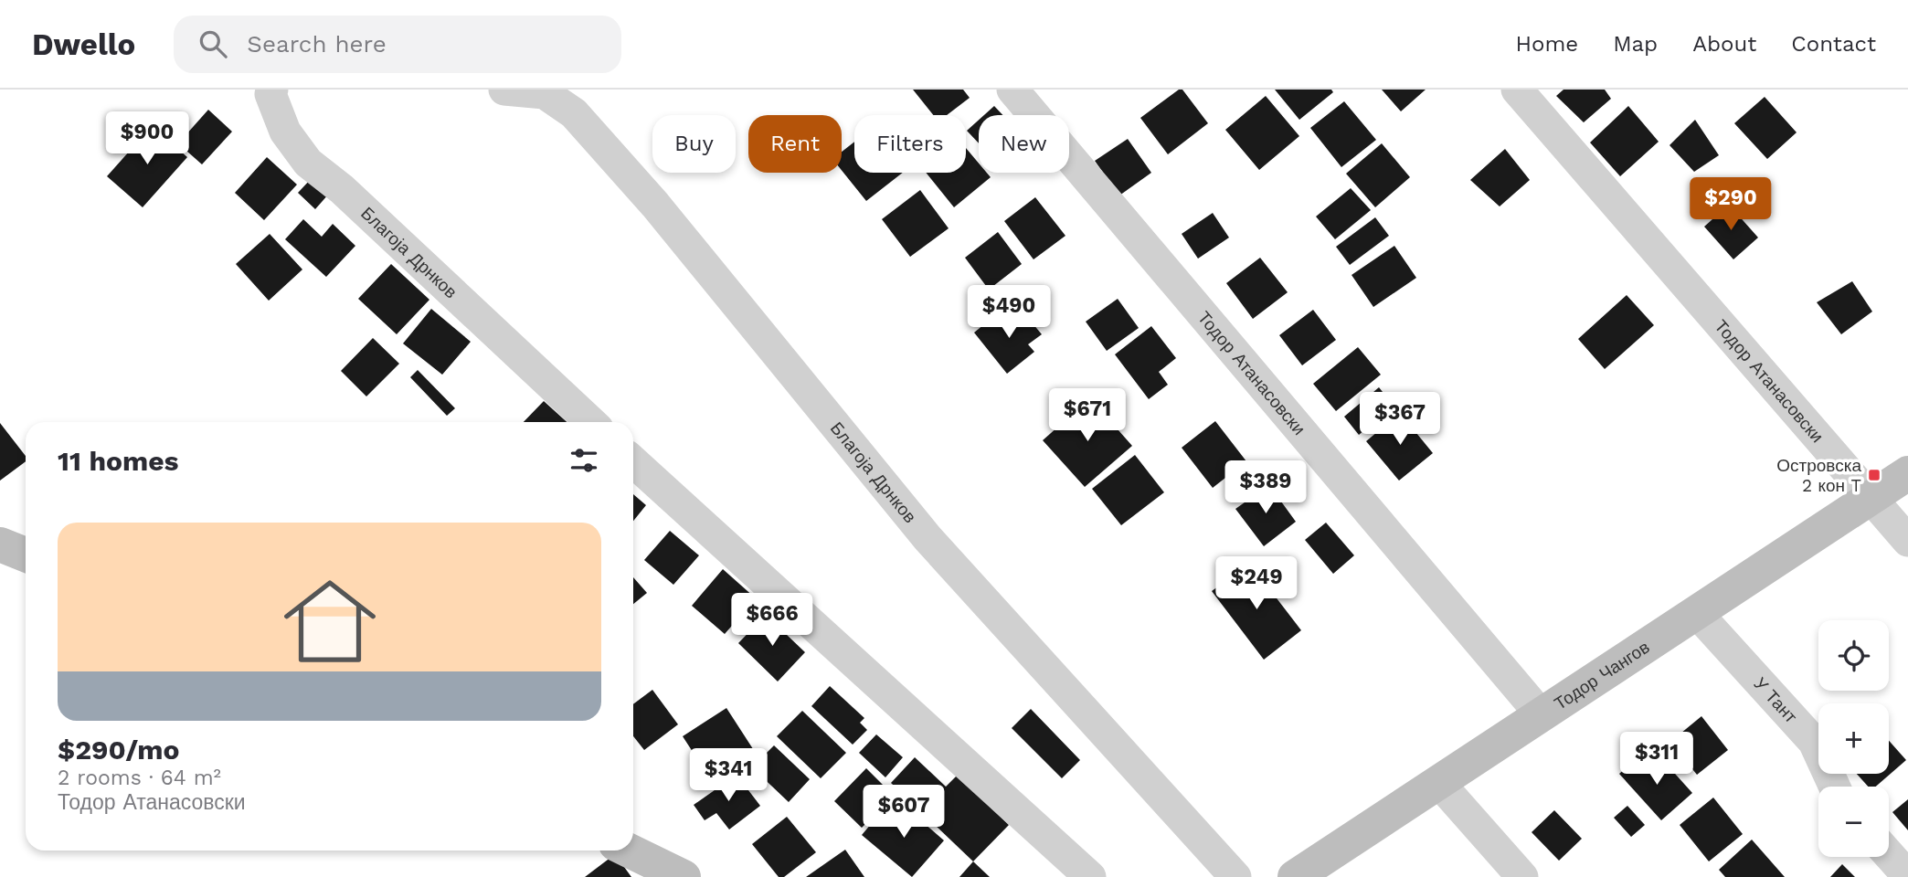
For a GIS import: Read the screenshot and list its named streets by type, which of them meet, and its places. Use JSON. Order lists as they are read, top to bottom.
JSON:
{
  "streets": {
    "street": [
      "Благоја Дрнков",
      "Тодор Атанасовски",
      "Тодор Чангов",
      "У Тант"
    ]
  },
  "crossings": [
    ["Тодор Атанасовски", "Тодор Чангов"],
    ["Тодор Чангов", "У Тант"]
  ],
  "places": {
    "transit": ["Островска 2 кон T"]
  },
  "page": {
    "header": "Dwello",
    "search": "Search here",
    "nav": [
      "Home",
      "Map",
      "About",
      "Contact"
    ],
    "price": [
      "$900",
      "$290",
      "$490",
      "$671",
      "$367",
      "$389",
      "$249",
      "$666",
      "$311",
      "$341",
      "$607"
    ],
    "chip": [
      "Buy",
      "Rent",
      "Filters",
      "New"
    ],
    "heading": "11 homes",
    "list": [
      {
        "name": "$290/mo",
        "note": "2 rooms · 64 m² · Тодор Атанасовски"
      }
    ],
    "map_buttons": ["+", "−"]
  }
}
